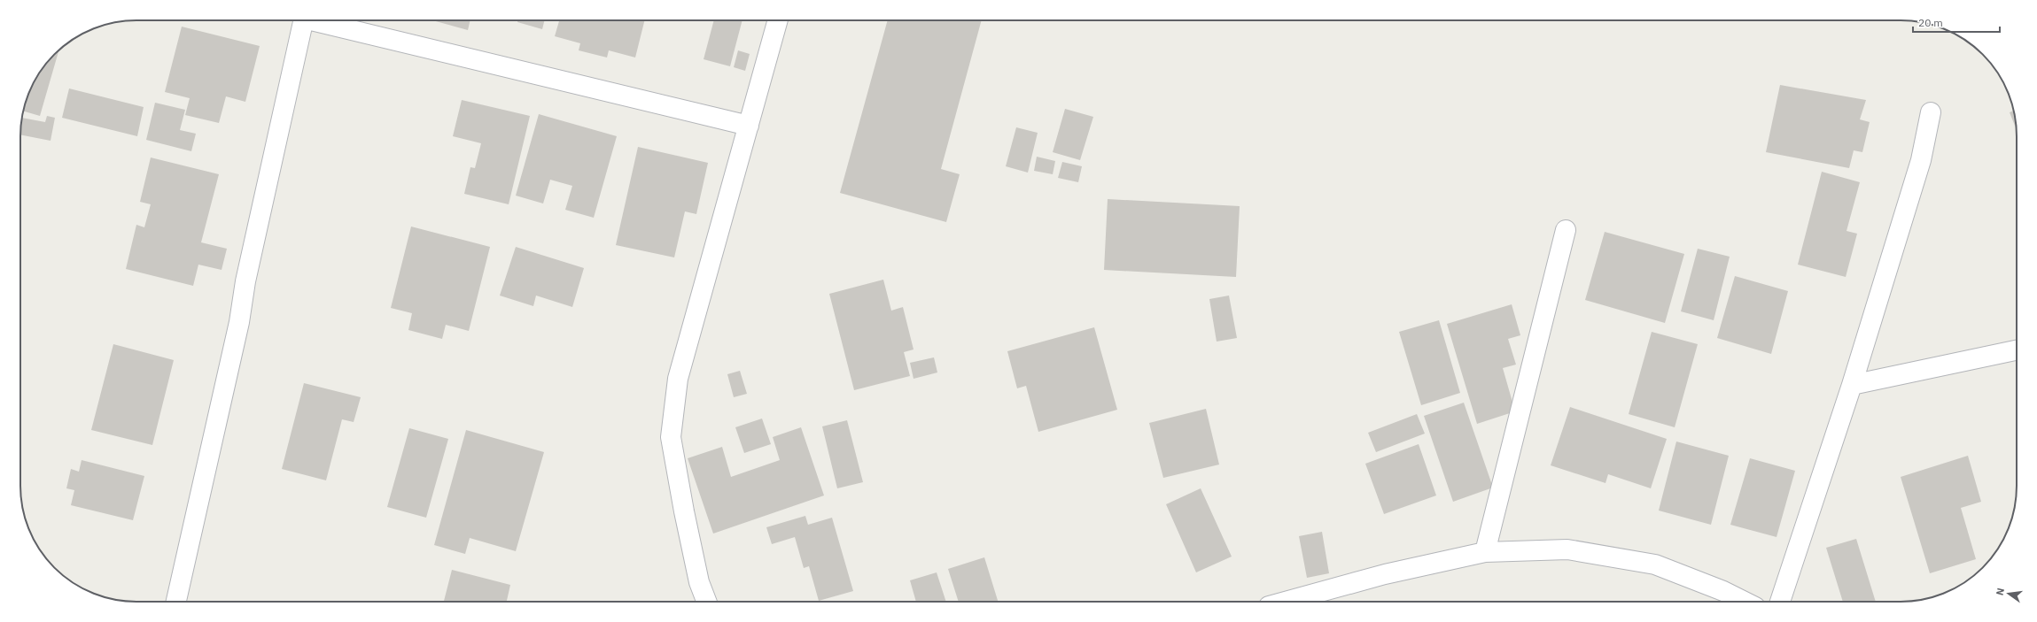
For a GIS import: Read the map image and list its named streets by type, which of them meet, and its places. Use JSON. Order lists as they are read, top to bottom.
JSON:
{
  "scale_bar": "20 m",
  "north": "left"
}
